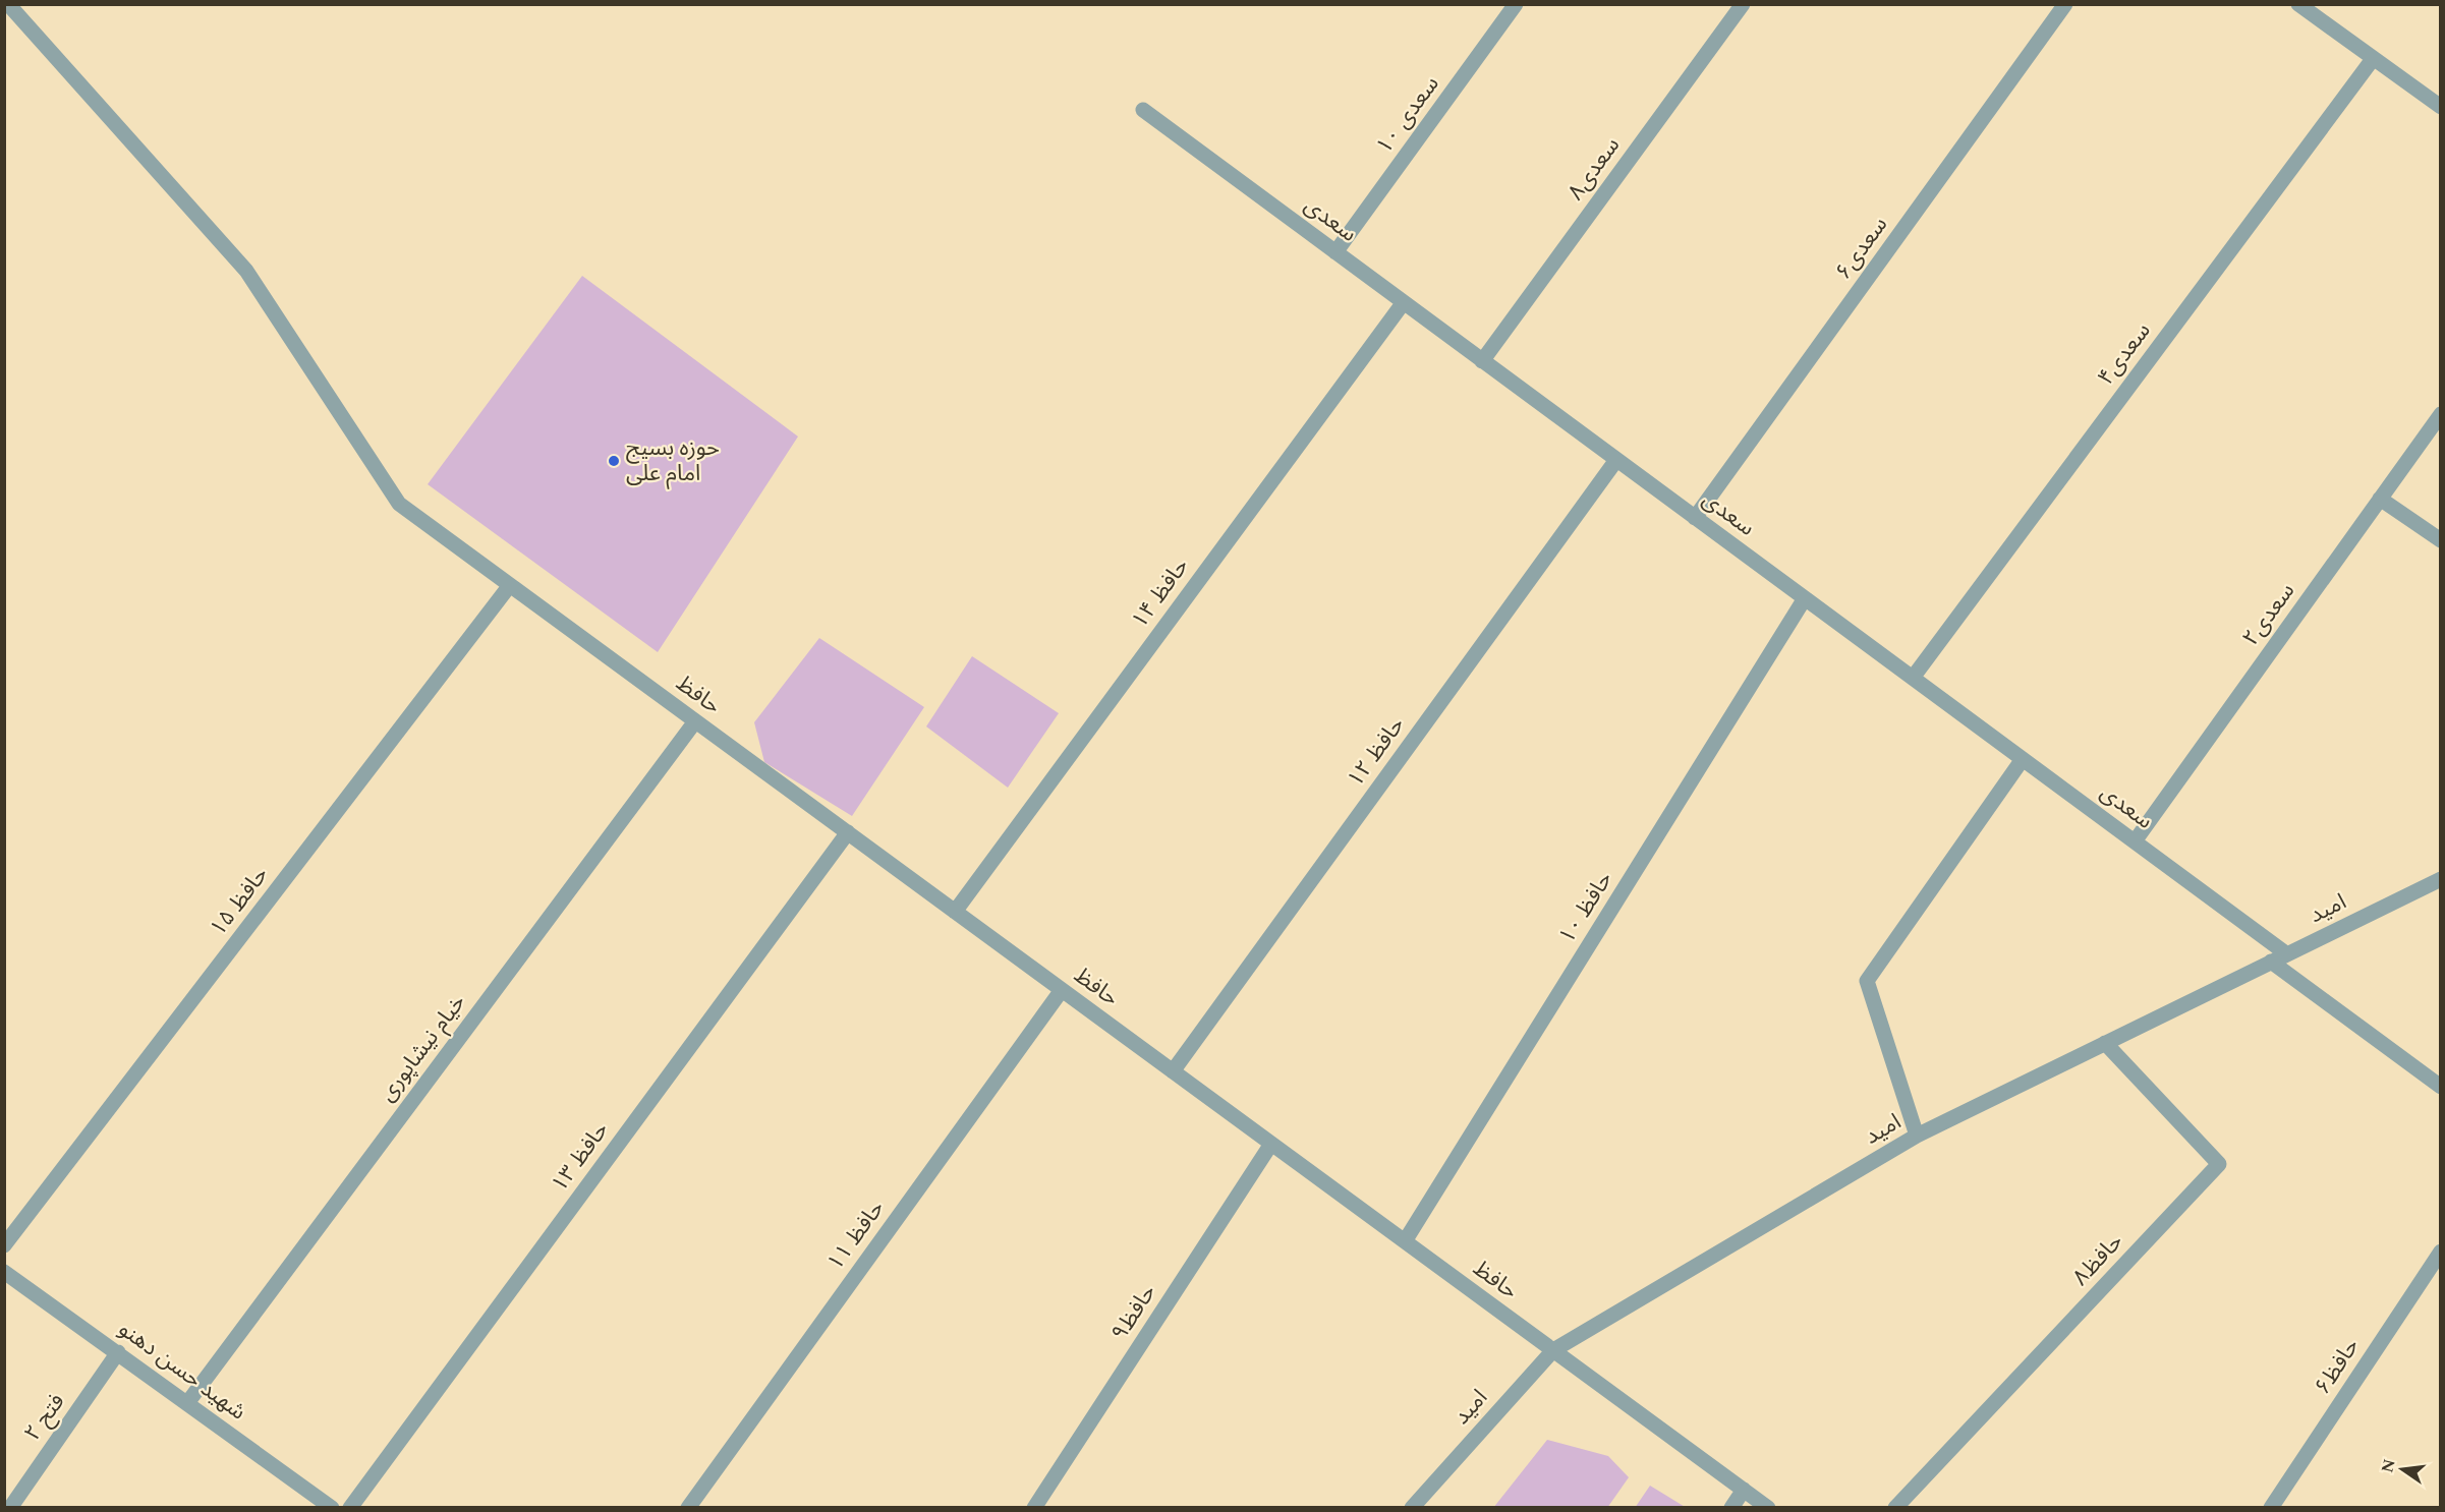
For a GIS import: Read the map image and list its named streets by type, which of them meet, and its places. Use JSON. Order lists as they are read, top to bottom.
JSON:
{
  "streets": {
    "street": [
      "سعدی ۱۰",
      "سعدی۸",
      "سعدی",
      "سعدی۶",
      "سعدی۴",
      "حافظ ۱۴",
      "سعدی۲",
      "حافظ",
      "حافظ ۱۲",
      "حافظ ۱۵",
      "حافظ ۱۰",
      "امید",
      "خیام نیشاپوری",
      "حافظ ۱۳",
      "حافظ ۱۱",
      "حافظ۸",
      "حافظ۹",
      "حافظ۶",
      "شهید حسن دهنو",
      "فتح ۲"
    ]
  },
  "crossings": [
    ["سعدی ۱۰", "سعدی"],
    ["سعدی۸", "سعدی"],
    ["سعدی", "سعدی۶"],
    ["سعدی", "سعدی۴"],
    ["سعدی", "حافظ ۱۴"],
    ["سعدی", "سعدی۲"],
    ["سعدی", "حافظ ۱۲"],
    ["سعدی", "حافظ ۱۰"],
    ["سعدی", "امید"],
    ["حافظ ۱۴", "حافظ"],
    ["حافظ", "حافظ ۱۲"],
    ["حافظ", "حافظ ۱۵"],
    ["حافظ", "حافظ ۱۰"],
    ["حافظ", "امید"],
    ["حافظ", "خیام نیشاپوری"],
    ["حافظ", "حافظ ۱۳"],
    ["حافظ", "حافظ ۱۱"],
    ["حافظ", "حافظ۹"],
    ["امید", "حافظ۸"],
    ["خیام نیشاپوری", "شهید حسن دهنو"],
    ["شهید حسن دهنو", "فتح ۲"]
  ],
  "places": ["حوزه بسیج امام علی"],
  "north": "left"
}
